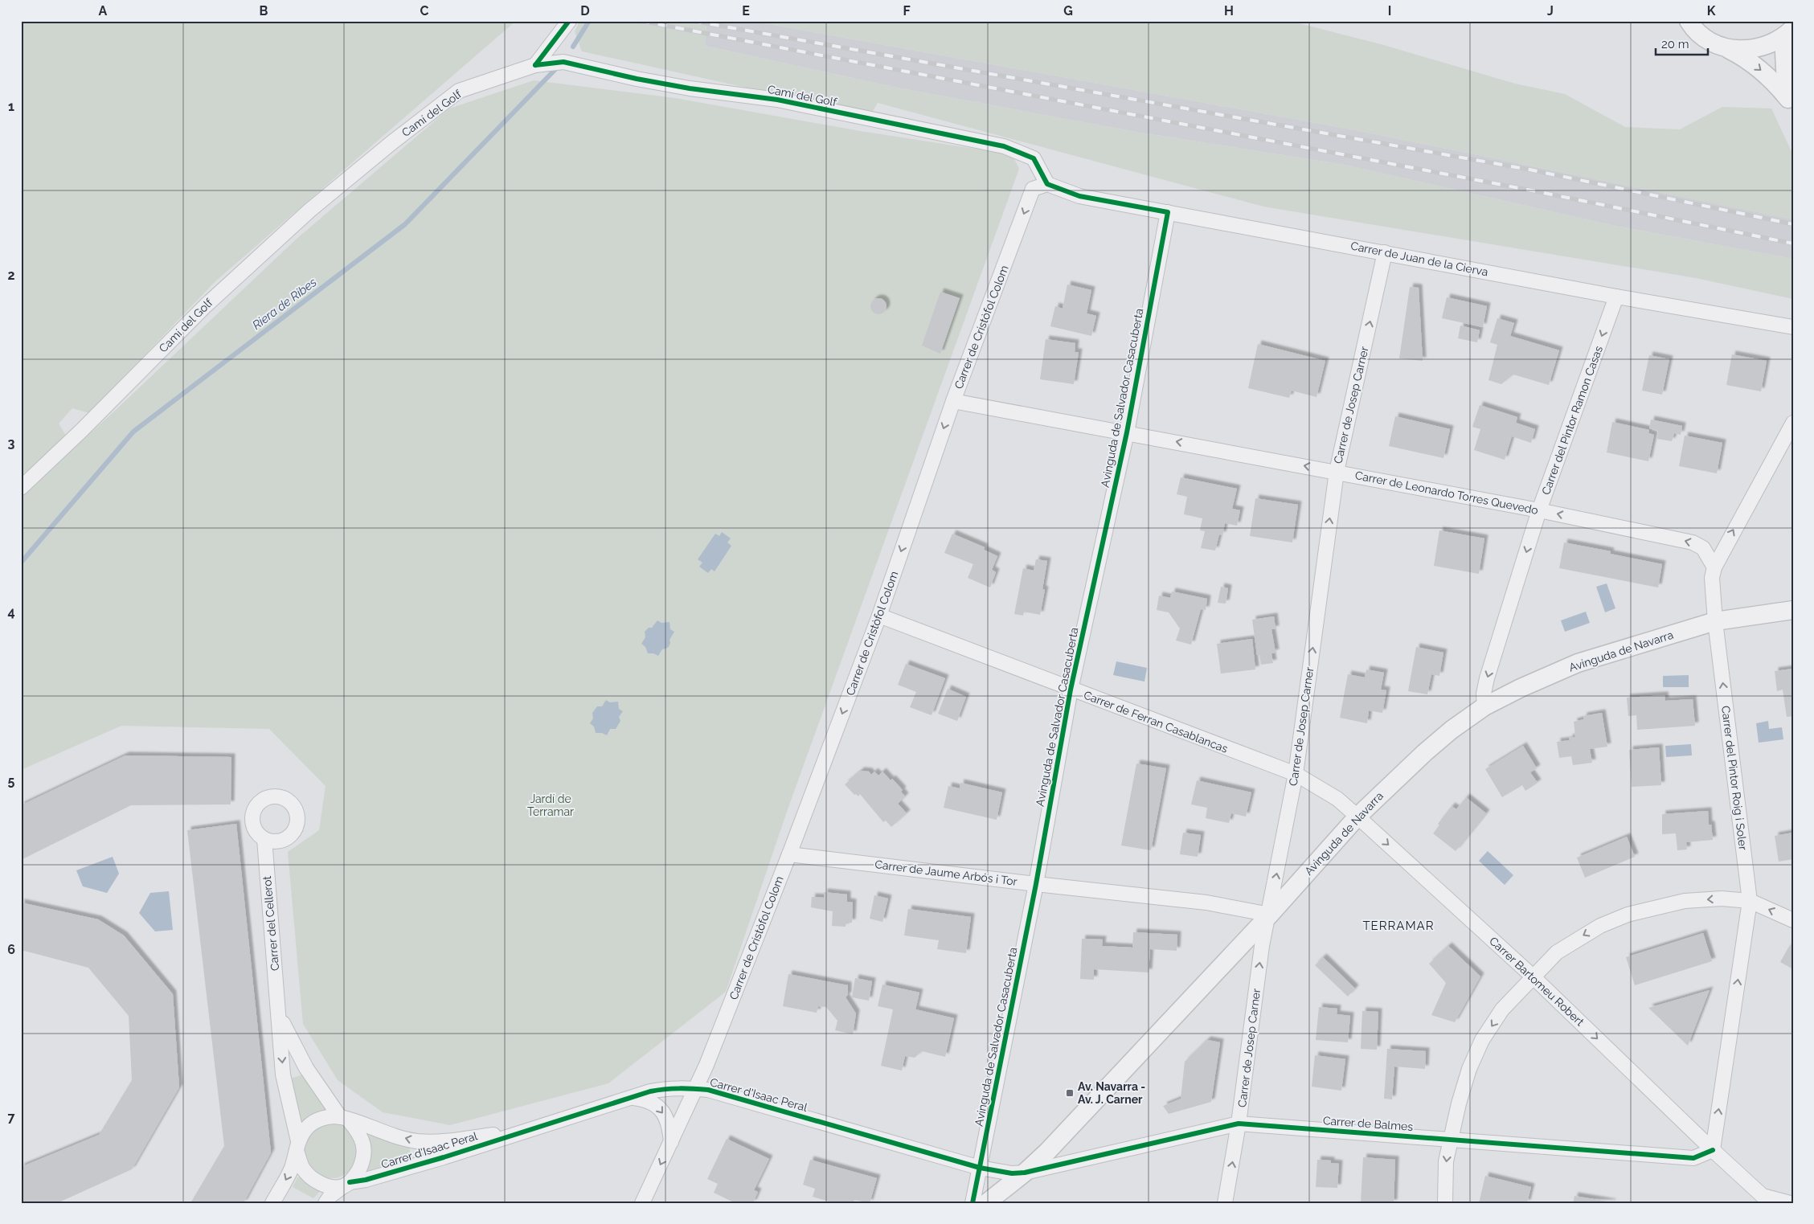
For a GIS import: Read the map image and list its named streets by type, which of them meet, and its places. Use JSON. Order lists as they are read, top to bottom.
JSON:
{
  "streets": {
    "street": [
      "Camí del Golf",
      "Carrer de Juan de la Cierva",
      "Carrer de Cristòfol Colom",
      "Avinguda de Salvador Casacuberta",
      "Carrer de Josep Carner",
      "Carrer del Pintor Ramon Casas",
      "Carrer de Leonardo Torres Quevedo",
      "Avinguda de Navarra",
      "Carrer de Ferran Casablancas",
      "Carrer del Pintor Roig i Soler",
      "Carrer de Jaume Arbós i Tor",
      "Carrer del Cellerot",
      "Carrer Bartomeu Robert",
      "Carrer d'Isaac Peral",
      "Carrer de Balmes"
    ]
  },
  "crossings": [
    ["Camí del Golf", "Carrer de Juan de la Cierva"],
    ["Camí del Golf", "Carrer de Cristòfol Colom"],
    ["Carrer de Juan de la Cierva", "Carrer de Cristòfol Colom"],
    ["Carrer de Juan de la Cierva", "Avinguda de Salvador Casacuberta"],
    ["Carrer de Juan de la Cierva", "Carrer de Josep Carner"],
    ["Carrer de Juan de la Cierva", "Carrer del Pintor Ramon Casas"],
    ["Carrer de Cristòfol Colom", "Carrer de Leonardo Torres Quevedo"],
    ["Carrer de Cristòfol Colom", "Carrer de Ferran Casablancas"],
    ["Carrer de Cristòfol Colom", "Carrer de Jaume Arbós i Tor"],
    ["Carrer de Cristòfol Colom", "Carrer d'Isaac Peral"],
    ["Avinguda de Salvador Casacuberta", "Carrer de Leonardo Torres Quevedo"],
    ["Avinguda de Salvador Casacuberta", "Carrer de Ferran Casablancas"],
    ["Avinguda de Salvador Casacuberta", "Carrer de Jaume Arbós i Tor"],
    ["Avinguda de Salvador Casacuberta", "Carrer d'Isaac Peral"],
    ["Carrer de Josep Carner", "Carrer de Leonardo Torres Quevedo"],
    ["Carrer de Josep Carner", "Avinguda de Navarra"],
    ["Carrer de Josep Carner", "Carrer de Ferran Casablancas"],
    ["Carrer de Josep Carner", "Carrer de Jaume Arbós i Tor"],
    ["Carrer de Josep Carner", "Carrer de Balmes"],
    ["Carrer del Pintor Ramon Casas", "Carrer de Leonardo Torres Quevedo"],
    ["Carrer del Pintor Ramon Casas", "Avinguda de Navarra"],
    ["Carrer de Leonardo Torres Quevedo", "Carrer del Pintor Roig i Soler"],
    ["Avinguda de Navarra", "Carrer de Ferran Casablancas"],
    ["Avinguda de Navarra", "Carrer del Pintor Roig i Soler"],
    ["Avinguda de Navarra", "Carrer de Jaume Arbós i Tor"],
    ["Avinguda de Navarra", "Carrer Bartomeu Robert"],
    ["Avinguda de Navarra", "Carrer d'Isaac Peral"],
    ["Avinguda de Navarra", "Carrer de Balmes"],
    ["Carrer de Ferran Casablancas", "Carrer Bartomeu Robert"],
    ["Carrer del Pintor Roig i Soler", "Carrer Bartomeu Robert"],
    ["Carrer del Pintor Roig i Soler", "Carrer de Balmes"],
    ["Carrer del Cellerot", "Carrer d'Isaac Peral"],
    ["Carrer Bartomeu Robert", "Carrer de Balmes"],
    ["Carrer d'Isaac Peral", "Carrer de Balmes"]
  ],
  "one_way": [
    "Carrer de Cristòfol Colom",
    "Carrer de Josep Carner",
    "Carrer del Pintor Ramon Casas",
    "Carrer de Leonardo Torres Quevedo",
    "Carrer del Pintor Roig i Soler",
    "Carrer Bartomeu Robert"
  ],
  "districts": ["TERRAMAR"],
  "water": ["Riera de Ribes"],
  "parks": ["Jardí de Terramar"],
  "places": {
    "transit": ["Av. Navarra - Av. J. Carner"]
  },
  "scale_bar": "20 m",
  "grid": {
    "columns": [
      "A",
      "B",
      "C",
      "D",
      "E",
      "F",
      "G",
      "H",
      "I",
      "J",
      "K"
    ],
    "rows": [
      "1",
      "2",
      "3",
      "4",
      "5",
      "6",
      "7"
    ]
  }
}
